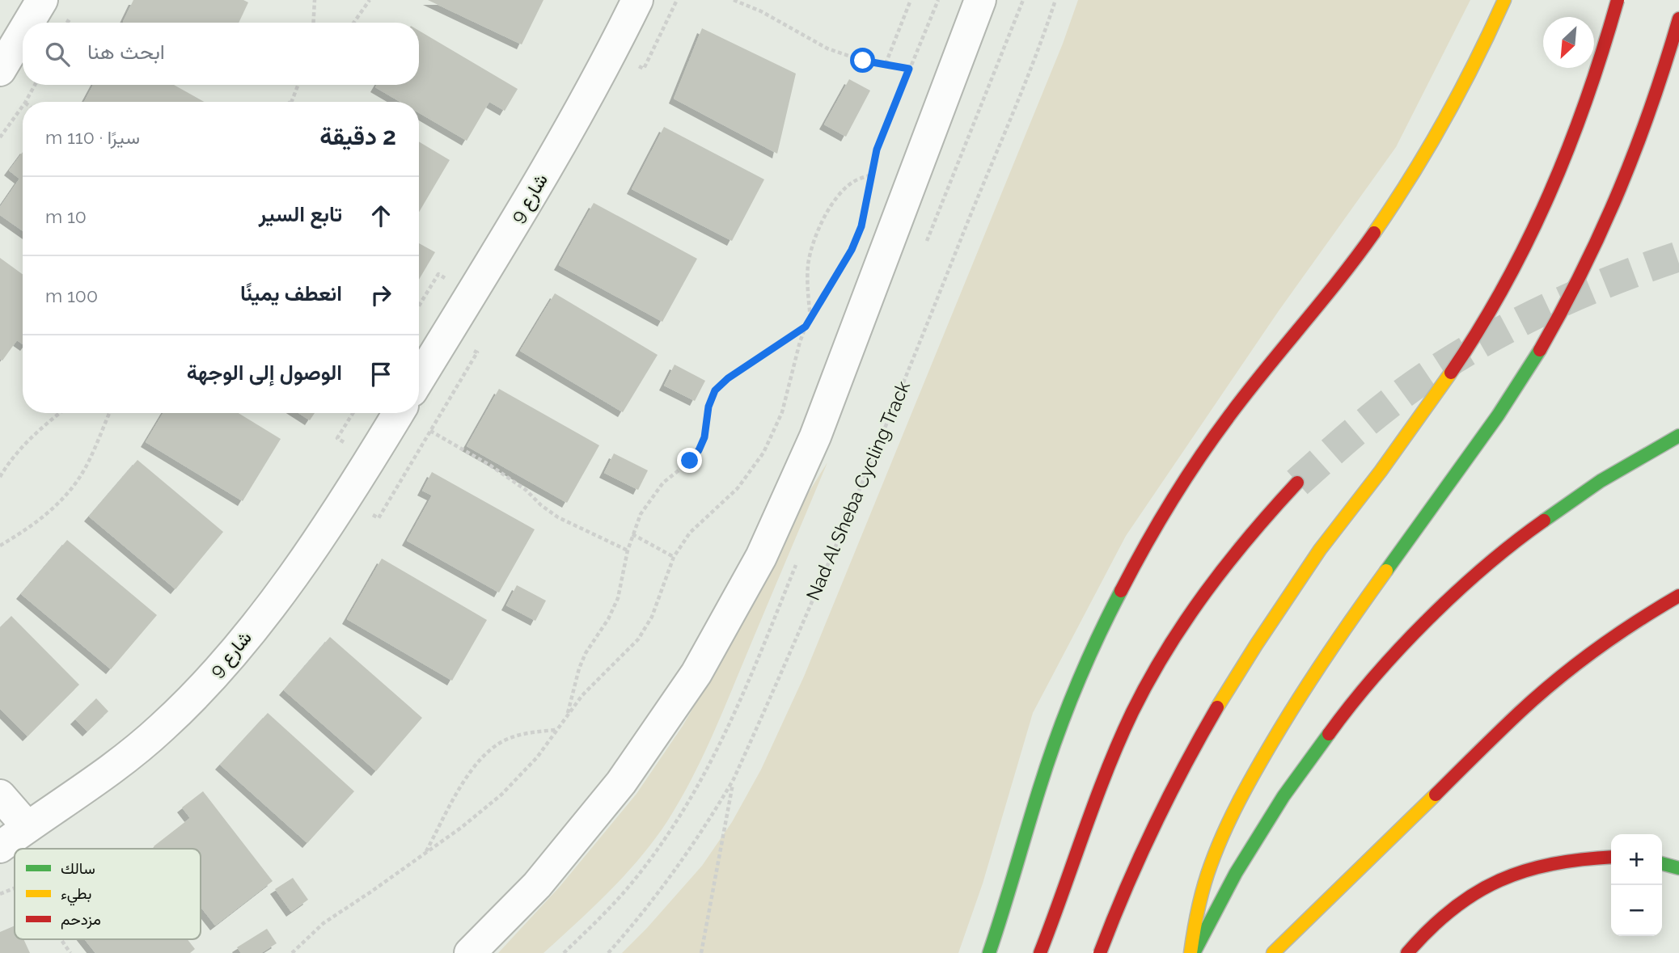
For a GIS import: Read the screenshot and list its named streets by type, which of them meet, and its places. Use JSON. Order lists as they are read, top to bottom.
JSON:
{
  "streets": {
    "street": ["شارع 9"],
    "path": ["Nad Al Sheba Cycling Track"]
  },
  "legend": ["سالك", "بطيء", "مزدحم"],
  "north": "bottom left",
  "page": {
    "search": "ابحث هنا",
    "heading": ["2 دقيقة", "سيرًا · 110 m"],
    "list": [
      ["تابع السير", "10 m"],
      ["انعطف يمينًا", "100 m"],
      "الوصول إلى الوجهة"
    ],
    "map_buttons": ["+", "−"]
  }
}
